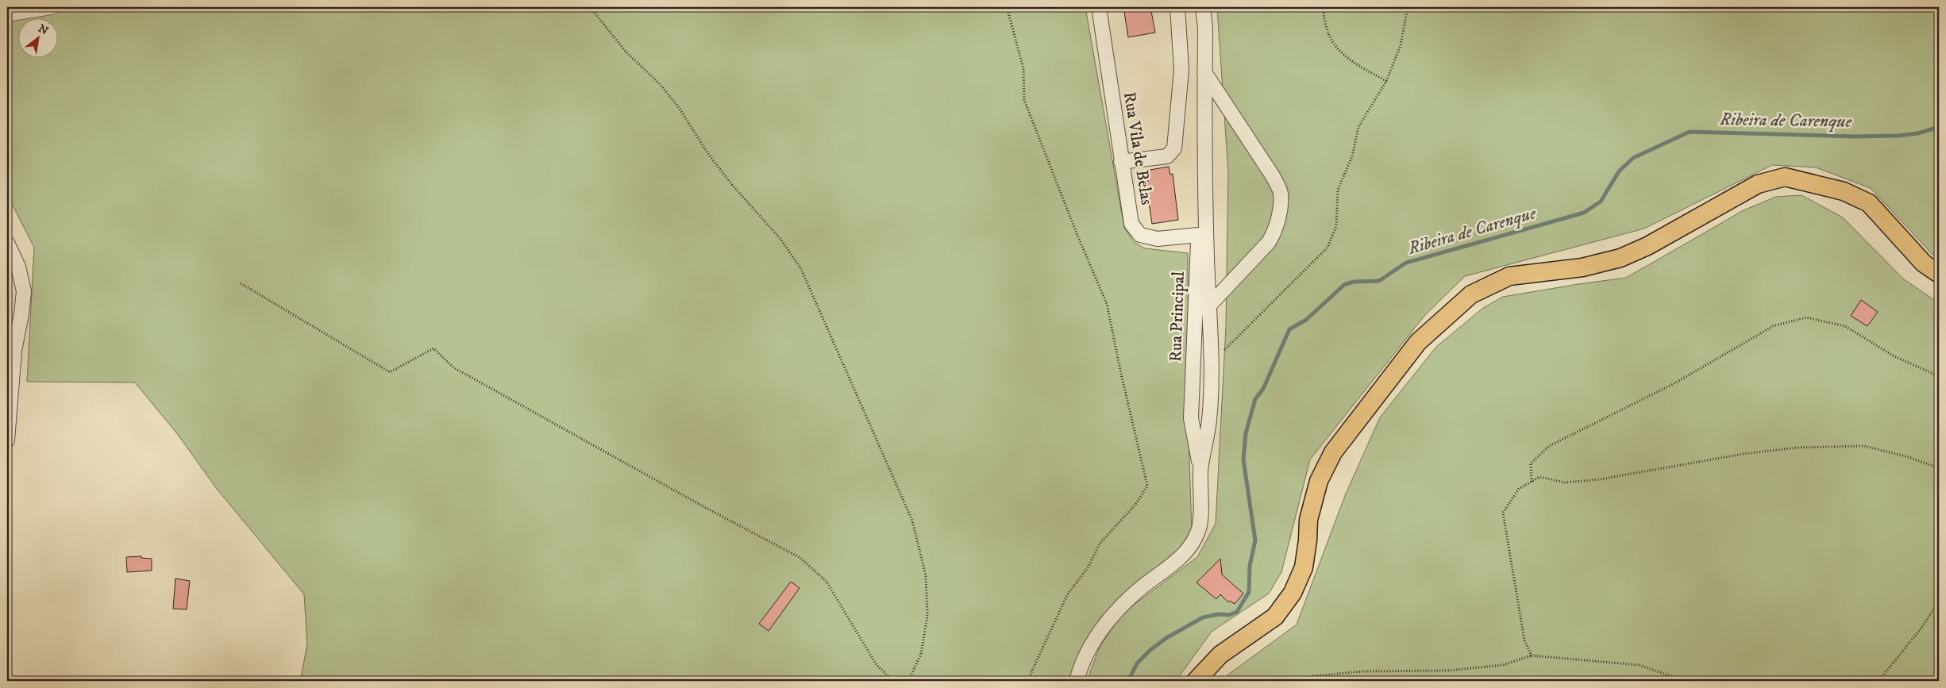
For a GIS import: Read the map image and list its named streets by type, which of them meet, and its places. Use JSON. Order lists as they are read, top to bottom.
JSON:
{
  "streets": {
    "street": ["Rua Vila de Belas", "Rua Principal"]
  },
  "crossings": [
    ["Rua Vila de Belas", "Rua Principal"]
  ],
  "water": ["Ribeira de Carenque"],
  "north": "top right"
}
